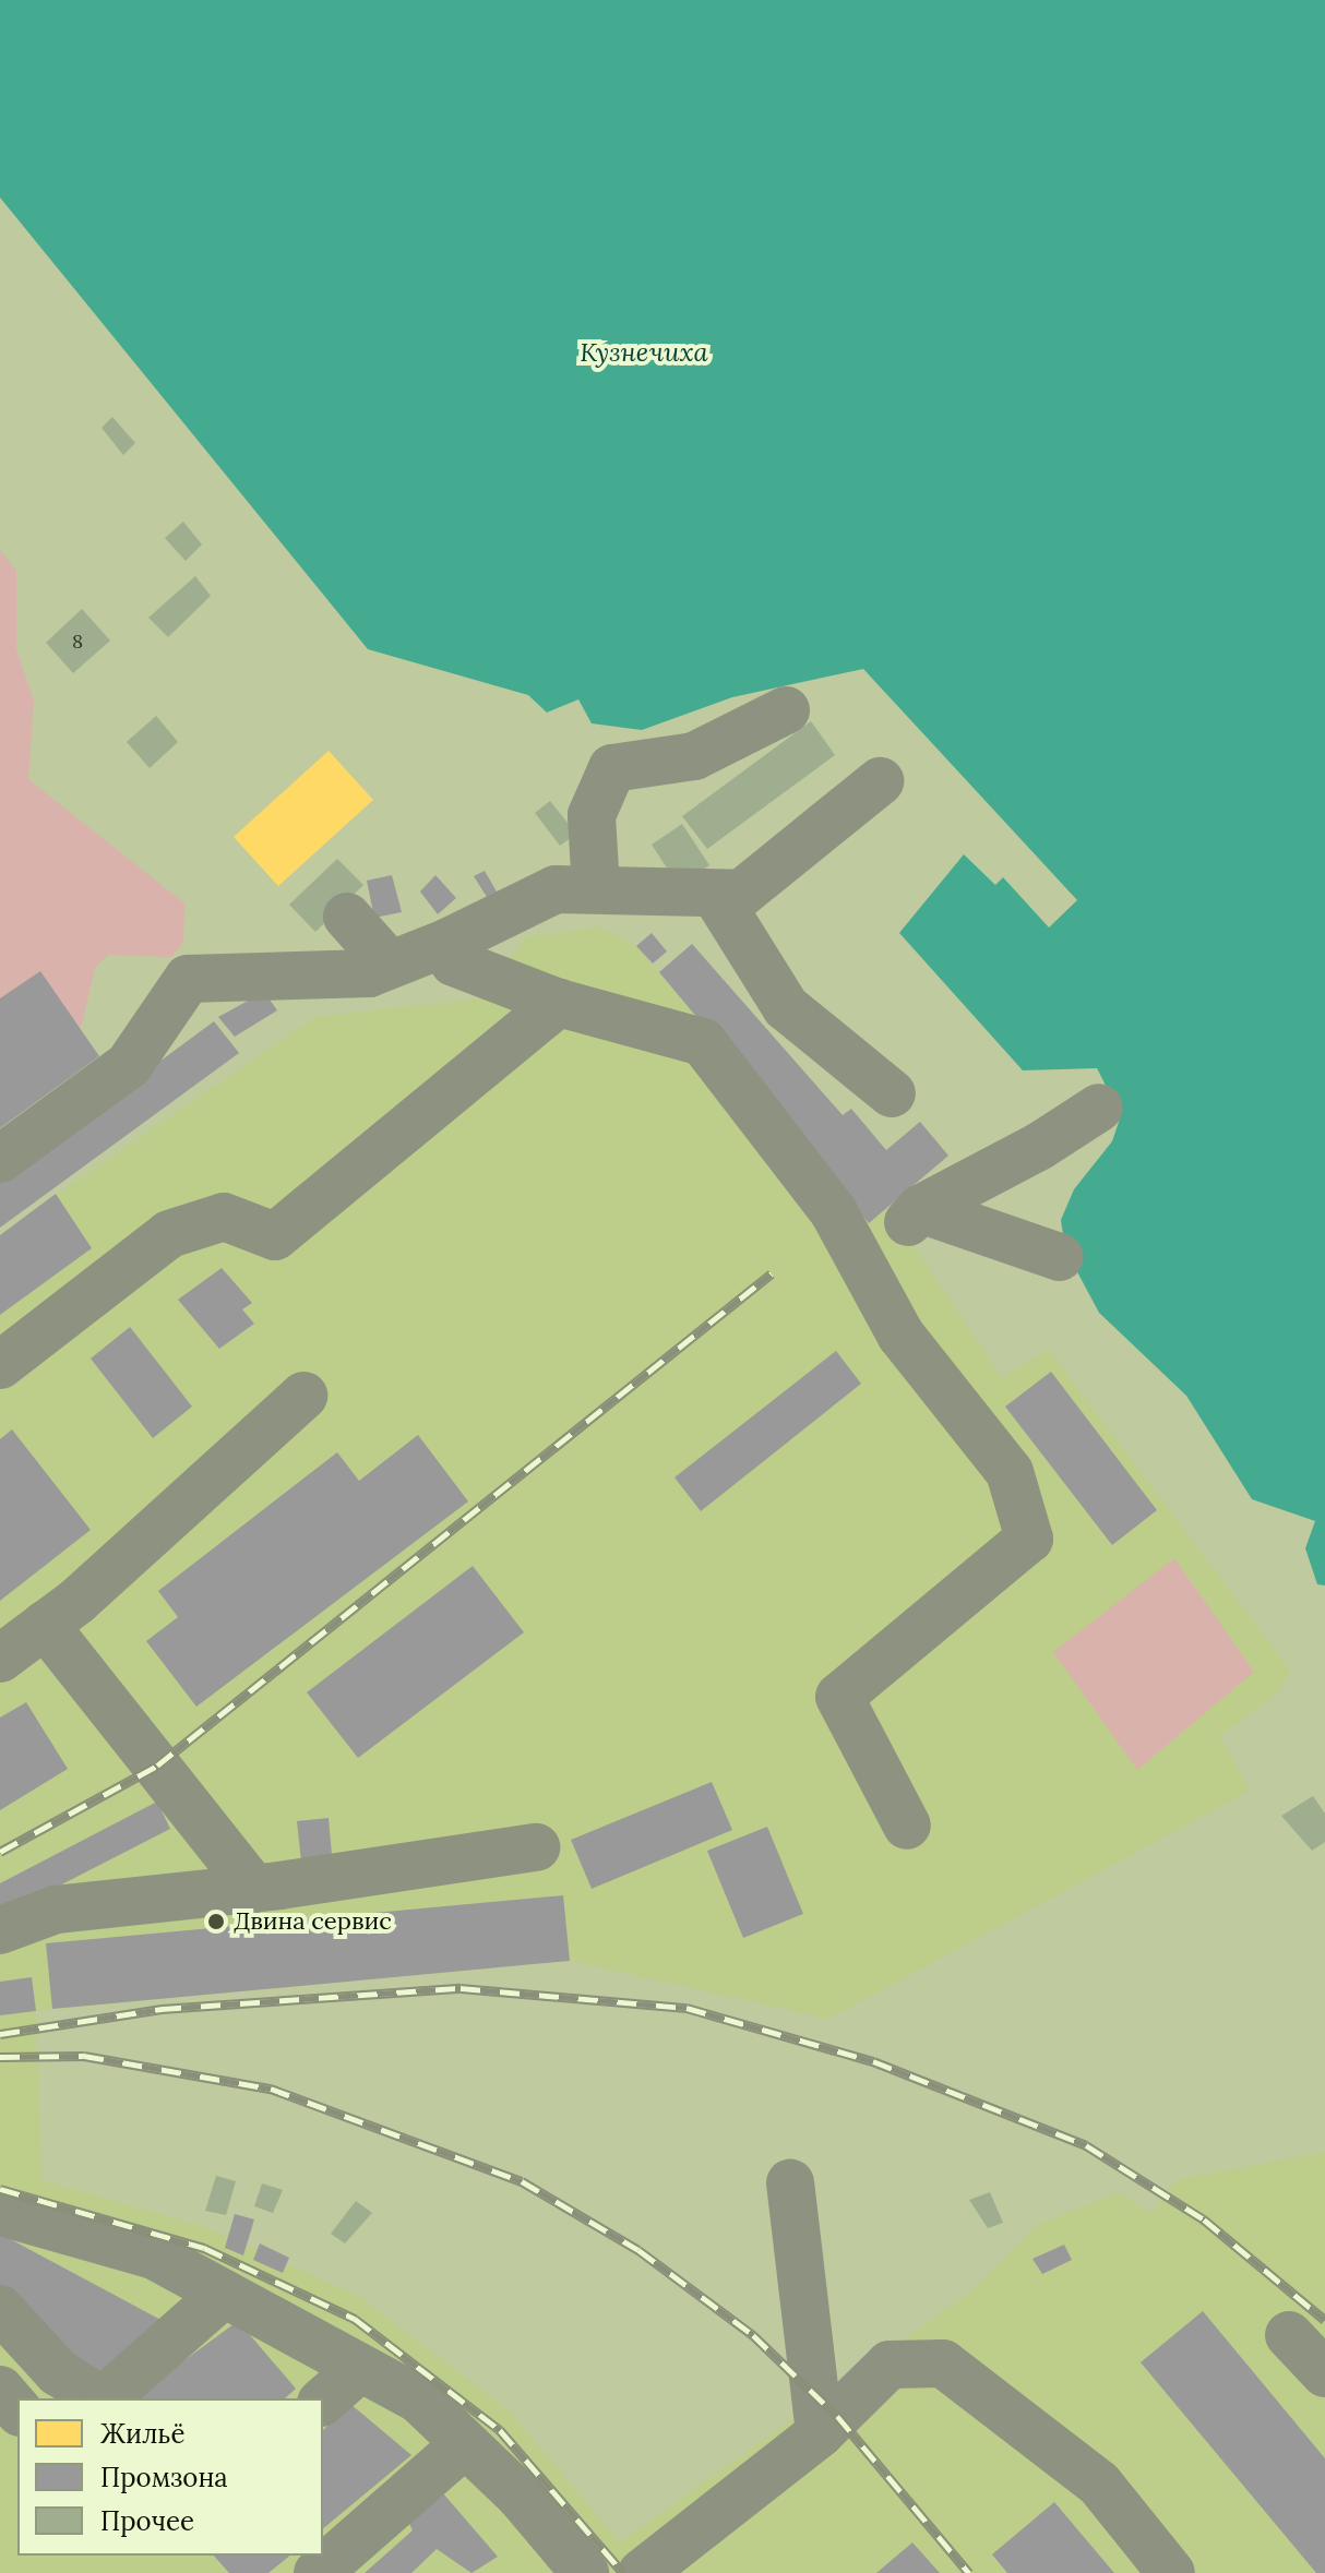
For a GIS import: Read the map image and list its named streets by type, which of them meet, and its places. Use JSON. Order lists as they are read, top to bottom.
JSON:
{
  "water": ["Кузнечиха"],
  "places": ["Двина сервис"],
  "house_numbers": ["8"],
  "legend": ["Жильё", "Промзона", "Прочее"]
}
